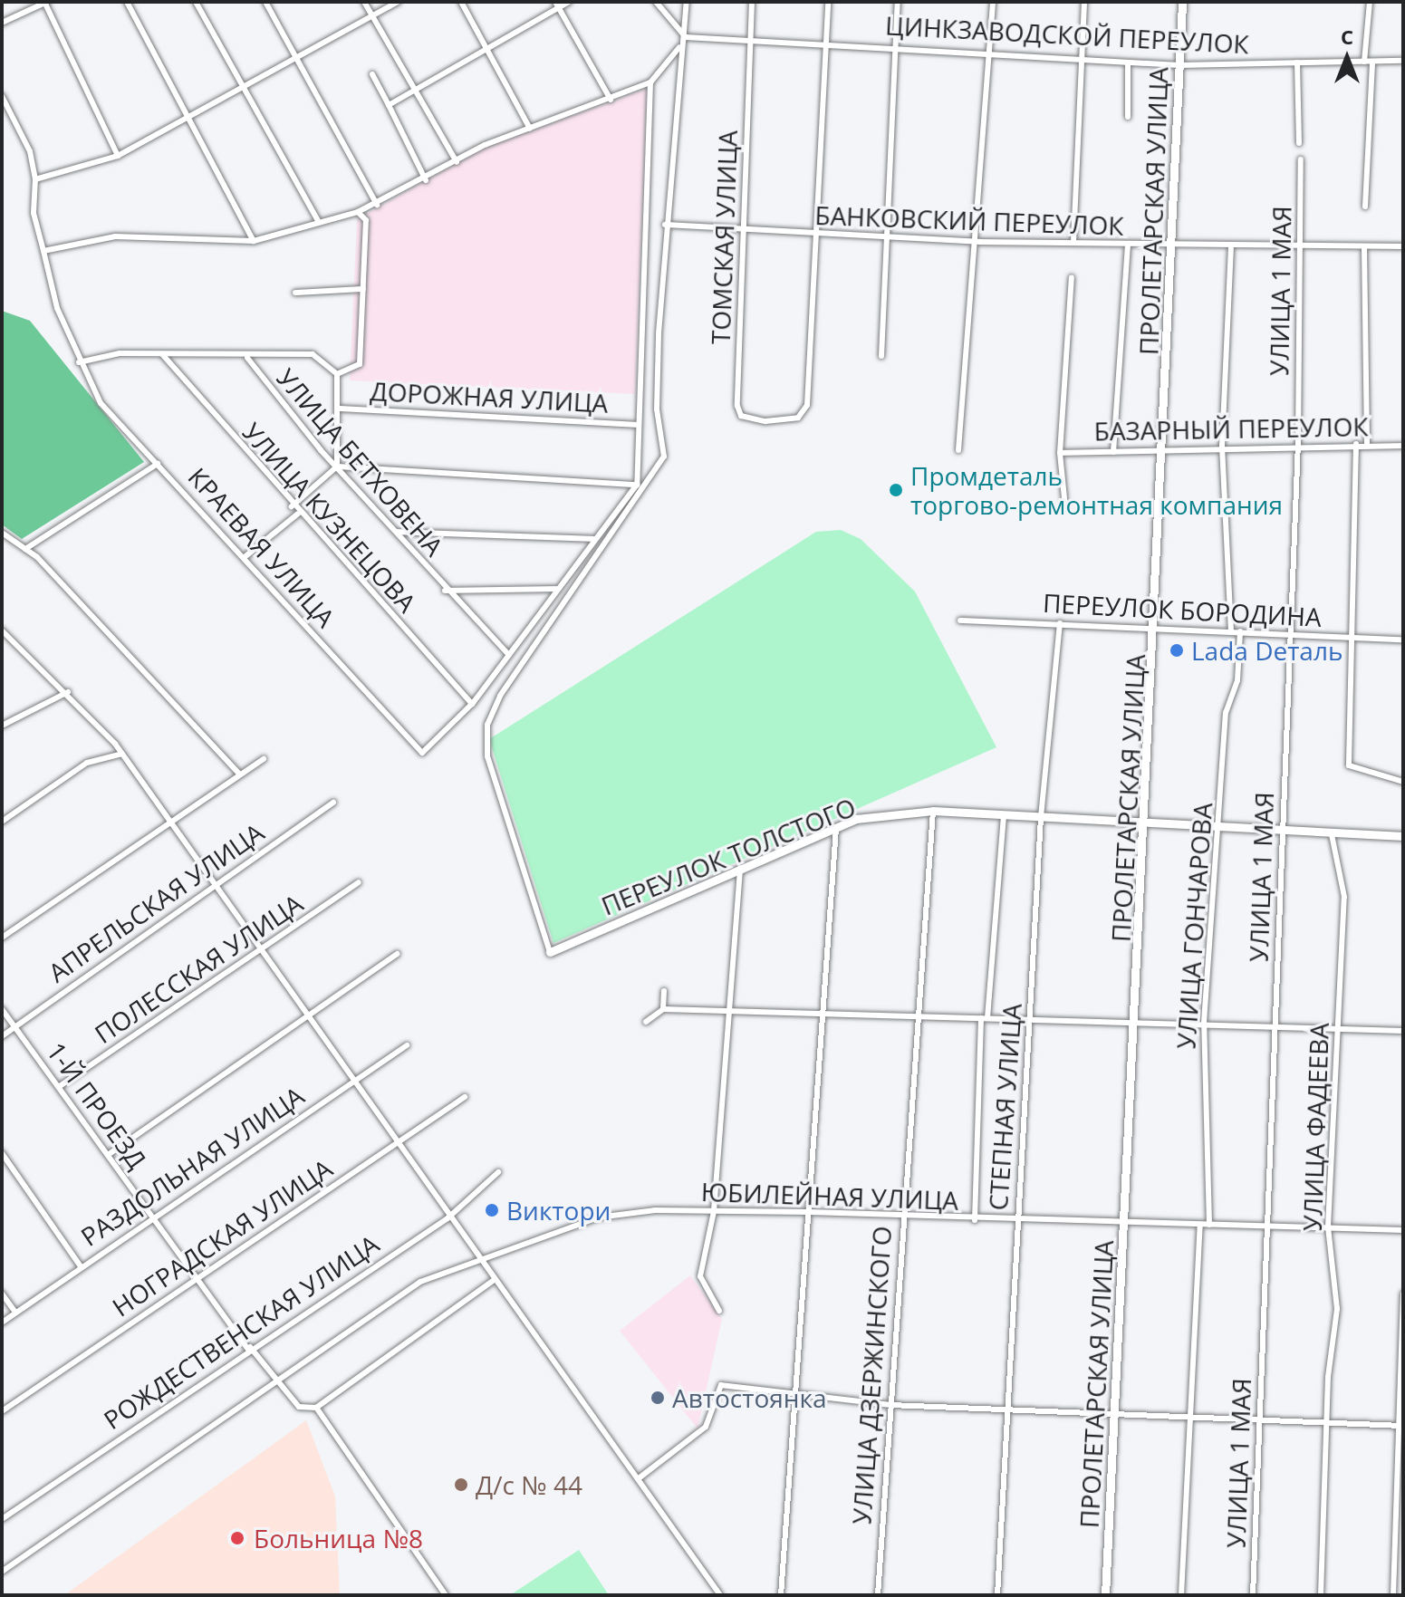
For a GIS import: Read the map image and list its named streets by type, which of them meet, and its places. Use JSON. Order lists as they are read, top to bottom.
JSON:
{
  "streets": {
    "main road": ["ПРОЛЕТАРСКАЯ УЛИЦА", "ПЕРЕУЛОК ТОЛСТОГО"],
    "street": [
      "ЦИНКЗАВОДСКОЙ ПЕРЕУЛОК",
      "БАНКОВСКИЙ ПЕРЕУЛОК",
      "ТОМСКАЯ УЛИЦА",
      "УЛИЦА 1 МАЯ",
      "ДОРОЖНАЯ УЛИЦА",
      "БАЗАРНЫЙ ПЕРЕУЛОК",
      "УЛИЦА БЕТХОВЕНА",
      "УЛИЦА КУЗНЕЦОВА",
      "КРАЕВАЯ УЛИЦА",
      "ПЕРЕУЛОК БОРОДИНА",
      "АПРЕЛЬСКАЯ УЛИЦА",
      "УЛИЦА ГОНЧАРОВА",
      "ПОЛЕССКАЯ УЛИЦА",
      "1-Й ПРОЕЗД",
      "СТЕПНАЯ УЛИЦА",
      "УЛИЦА ФАДЕЕВА",
      "РАЗДОЛЬНАЯ УЛИЦА",
      "ЮБИЛЕЙНАЯ УЛИЦА",
      "НОГРАДСКАЯ УЛИЦА",
      "РОЖДЕСТВЕНСКАЯ УЛИЦА",
      "УЛИЦА ДЗЕРЖИНСКОГО"
    ]
  },
  "crossings": [
    ["ЦИНКЗАВОДСКОЙ ПЕРЕУЛОК", "ПРОЛЕТАРСКАЯ УЛИЦА"],
    ["ЦИНКЗАВОДСКОЙ ПЕРЕУЛОК", "ТОМСКАЯ УЛИЦА"],
    ["ПРОЛЕТАРСКАЯ УЛИЦА", "БАНКОВСКИЙ ПЕРЕУЛОК"],
    ["ПРОЛЕТАРСКАЯ УЛИЦА", "БАЗАРНЫЙ ПЕРЕУЛОК"],
    ["ПРОЛЕТАРСКАЯ УЛИЦА", "ПЕРЕУЛОК БОРОДИНА"],
    ["ПРОЛЕТАРСКАЯ УЛИЦА", "ПЕРЕУЛОК ТОЛСТОГО"],
    ["ПРОЛЕТАРСКАЯ УЛИЦА", "ЮБИЛЕЙНАЯ УЛИЦА"],
    ["БАНКОВСКИЙ ПЕРЕУЛОК", "ТОМСКАЯ УЛИЦА"],
    ["БАНКОВСКИЙ ПЕРЕУЛОК", "УЛИЦА 1 МАЯ"],
    ["УЛИЦА 1 МАЯ", "БАЗАРНЫЙ ПЕРЕУЛОК"],
    ["УЛИЦА 1 МАЯ", "ПЕРЕУЛОК БОРОДИНА"],
    ["УЛИЦА 1 МАЯ", "ПЕРЕУЛОК ТОЛСТОГО"],
    ["УЛИЦА 1 МАЯ", "ЮБИЛЕЙНАЯ УЛИЦА"],
    ["УЛИЦА КУЗНЕЦОВА", "КРАЕВАЯ УЛИЦА"],
    ["ПЕРЕУЛОК БОРОДИНА", "УЛИЦА ГОНЧАРОВА"],
    ["ПЕРЕУЛОК БОРОДИНА", "СТЕПНАЯ УЛИЦА"],
    ["ПЕРЕУЛОК ТОЛСТОГО", "УЛИЦА ГОНЧАРОВА"],
    ["ПЕРЕУЛОК ТОЛСТОГО", "СТЕПНАЯ УЛИЦА"],
    ["ПЕРЕУЛОК ТОЛСТОГО", "УЛИЦА ФАДЕЕВА"],
    ["ПЕРЕУЛОК ТОЛСТОГО", "УЛИЦА ДЗЕРЖИНСКОГО"],
    ["АПРЕЛЬСКАЯ УЛИЦА", "1-Й ПРОЕЗД"],
    ["УЛИЦА ГОНЧАРОВА", "ЮБИЛЕЙНАЯ УЛИЦА"],
    ["ПОЛЕССКАЯ УЛИЦА", "1-Й ПРОЕЗД"],
    ["1-Й ПРОЕЗД", "РАЗДОЛЬНАЯ УЛИЦА"],
    ["1-Й ПРОЕЗД", "ЮБИЛЕЙНАЯ УЛИЦА"],
    ["1-Й ПРОЕЗД", "НОГРАДСКАЯ УЛИЦА"],
    ["1-Й ПРОЕЗД", "РОЖДЕСТВЕНСКАЯ УЛИЦА"],
    ["СТЕПНАЯ УЛИЦА", "ЮБИЛЕЙНАЯ УЛИЦА"],
    ["УЛИЦА ФАДЕЕВА", "ЮБИЛЕЙНАЯ УЛИЦА"],
    ["ЮБИЛЕЙНАЯ УЛИЦА", "УЛИЦА ДЗЕРЖИНСКОГО"]
  ],
  "places": [
    "Промдеталь торгово-ремонтная компания",
    "Lada Dеталь",
    "Виктори",
    "Автостоянка",
    "Д/с № 44",
    "Больница №8"
  ],
  "north": "top"
}
